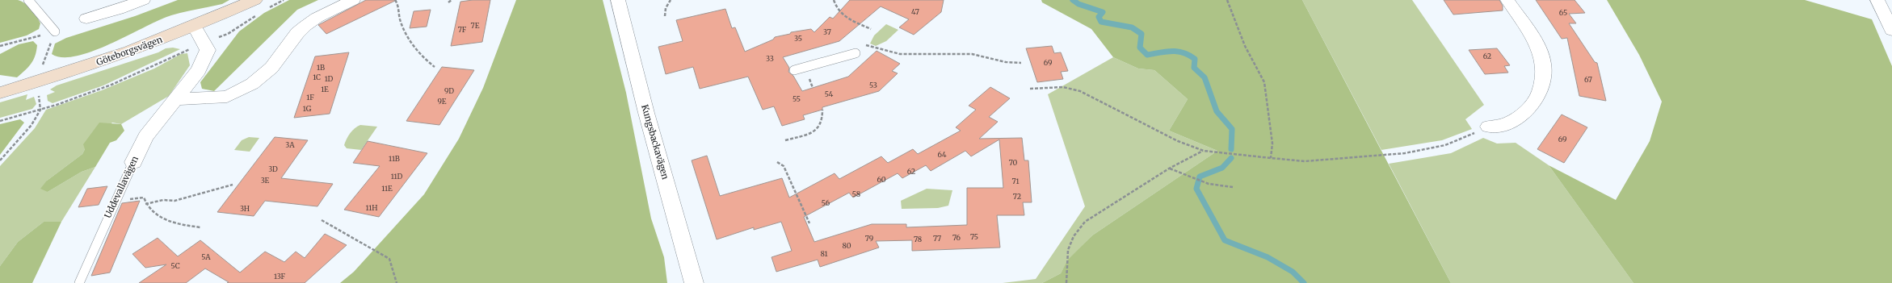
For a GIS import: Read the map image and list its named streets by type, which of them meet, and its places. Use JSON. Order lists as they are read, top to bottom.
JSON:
{
  "streets": {
    "street": ["Göteborgsvägen", "Kungsbackavägen", "Uddevallavägen"]
  },
  "crossings": [
    ["Göteborgsvägen", "Uddevallavägen"]
  ],
  "house_numbers": [
    "47",
    "65",
    "7E",
    "7F",
    "37",
    "35",
    "62",
    "33",
    "69",
    "1B",
    "1C",
    "1D",
    "67",
    "53",
    "1E",
    "9D",
    "54",
    "1F",
    "55",
    "9E",
    "1G",
    "69",
    "3A",
    "64",
    "11B",
    "70",
    "3D",
    "62",
    "11D",
    "60",
    "3E",
    "71",
    "11E",
    "58",
    "72",
    "56",
    "11H",
    "3H",
    "75",
    "76",
    "79",
    "77",
    "78",
    "80",
    "81",
    "5A",
    "5C",
    "13F"
  ]
}
